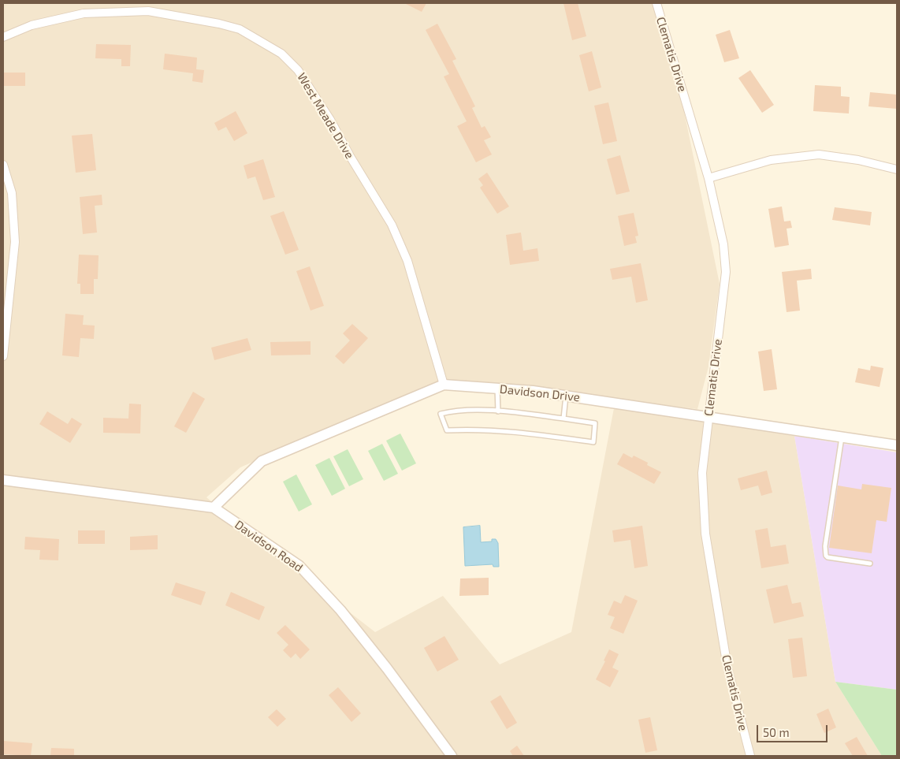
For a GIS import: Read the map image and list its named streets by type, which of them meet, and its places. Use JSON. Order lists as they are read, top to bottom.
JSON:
{
  "streets": {
    "street": [
      "Clematis Drive",
      "West Meade Drive",
      "Davidson Drive",
      "Davidson Road"
    ]
  },
  "crossings": [
    ["Clematis Drive", "Davidson Drive"],
    ["West Meade Drive", "Davidson Drive"],
    ["Davidson Drive", "Davidson Road"]
  ],
  "scale_bar": "50 m"
}
